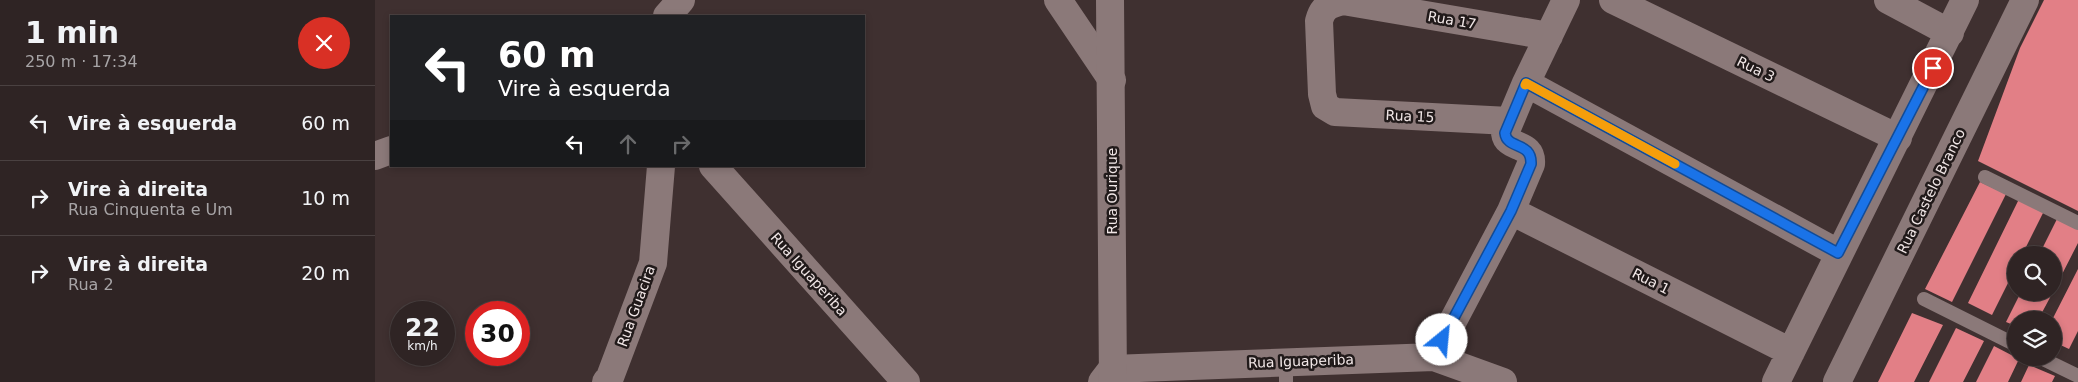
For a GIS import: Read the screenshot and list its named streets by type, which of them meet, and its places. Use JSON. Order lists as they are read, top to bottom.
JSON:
{
  "streets": {
    "street": [
      "Rua 17",
      "Rua 3",
      "Rua 15",
      "Rua Ourique",
      "Rua Castelo Branco",
      "Rua Iguaperiba",
      "Rua 1",
      "Rua Guacira"
    ]
  },
  "crossings": [
    ["Rua 17", "Rua 15"],
    ["Rua Ourique", "Rua Iguaperiba"]
  ],
  "page": {
    "heading": ["1 min", "250 m · 17:34"],
    "turn": ["60 m", "Vire à esquerda"],
    "list": [
      {
        "name": "Vire à esquerda",
        "value": "60 m"
      },
      {
        "name": "Vire à direita",
        "note": "Rua Cinquenta e Um",
        "value": "10 m"
      },
      {
        "name": "Vire à direita",
        "note": "Rua 2",
        "value": "20 m"
      }
    ],
    "speed": "22 km/h",
    "limit": "30"
  }
}
